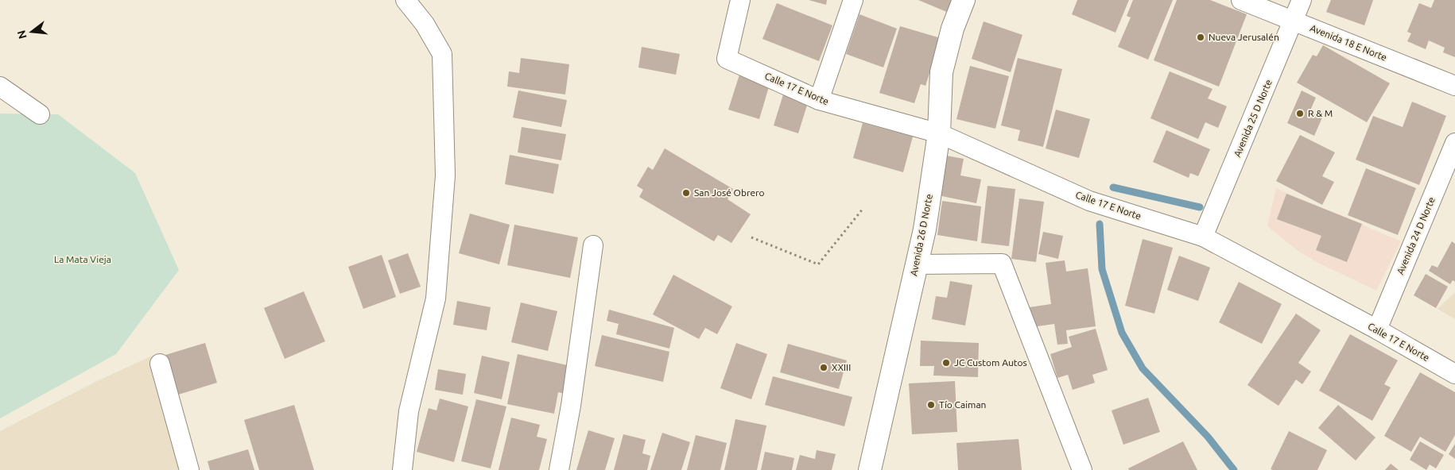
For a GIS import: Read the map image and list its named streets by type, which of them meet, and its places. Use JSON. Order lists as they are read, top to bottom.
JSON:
{
  "streets": {
    "street": [
      "Avenida 18 E Norte",
      "Calle 17 E Norte",
      "Avenida 25 D Norte",
      "Avenida 26 D Norte",
      "Avenida 24 D Norte"
    ]
  },
  "crossings": [
    ["Avenida 18 E Norte", "Avenida 25 D Norte"],
    ["Calle 17 E Norte", "Avenida 25 D Norte"],
    ["Calle 17 E Norte", "Avenida 26 D Norte"],
    ["Calle 17 E Norte", "Avenida 24 D Norte"]
  ],
  "parks": ["La Mata Vieja"],
  "places": [
    "Nueva Jerusalén",
    "R & M",
    "San José Obrero",
    "JC Custom Autos",
    "XXIII",
    "Tío Caiman"
  ],
  "north": "left"
}
